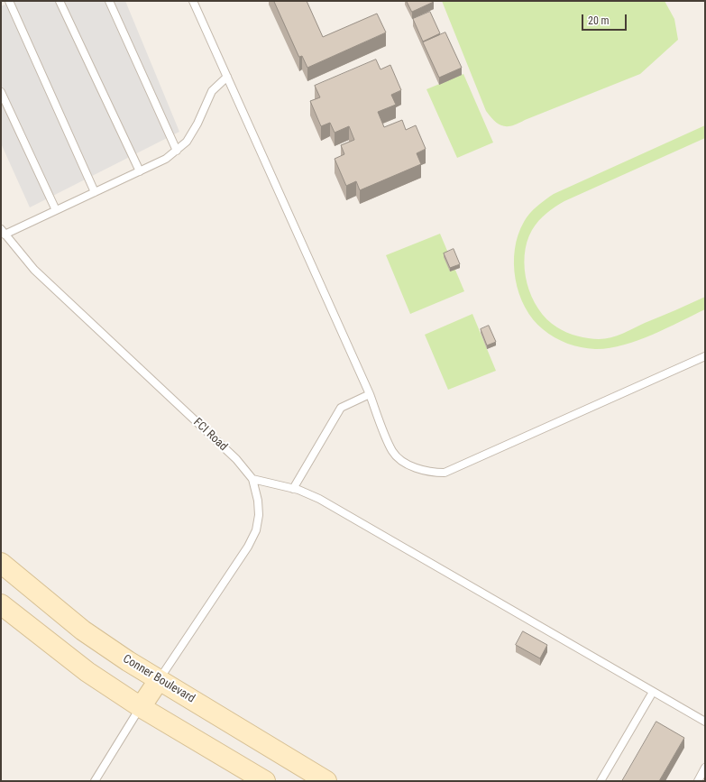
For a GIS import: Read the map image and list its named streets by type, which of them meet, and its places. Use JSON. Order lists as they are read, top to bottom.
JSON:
{
  "streets": {
    "main road": ["Conner Boulevard"],
    "lane": ["FCI Road"]
  },
  "crossings": [
    ["FCI Road", "Conner Boulevard"]
  ],
  "scale_bar": "20 m"
}
